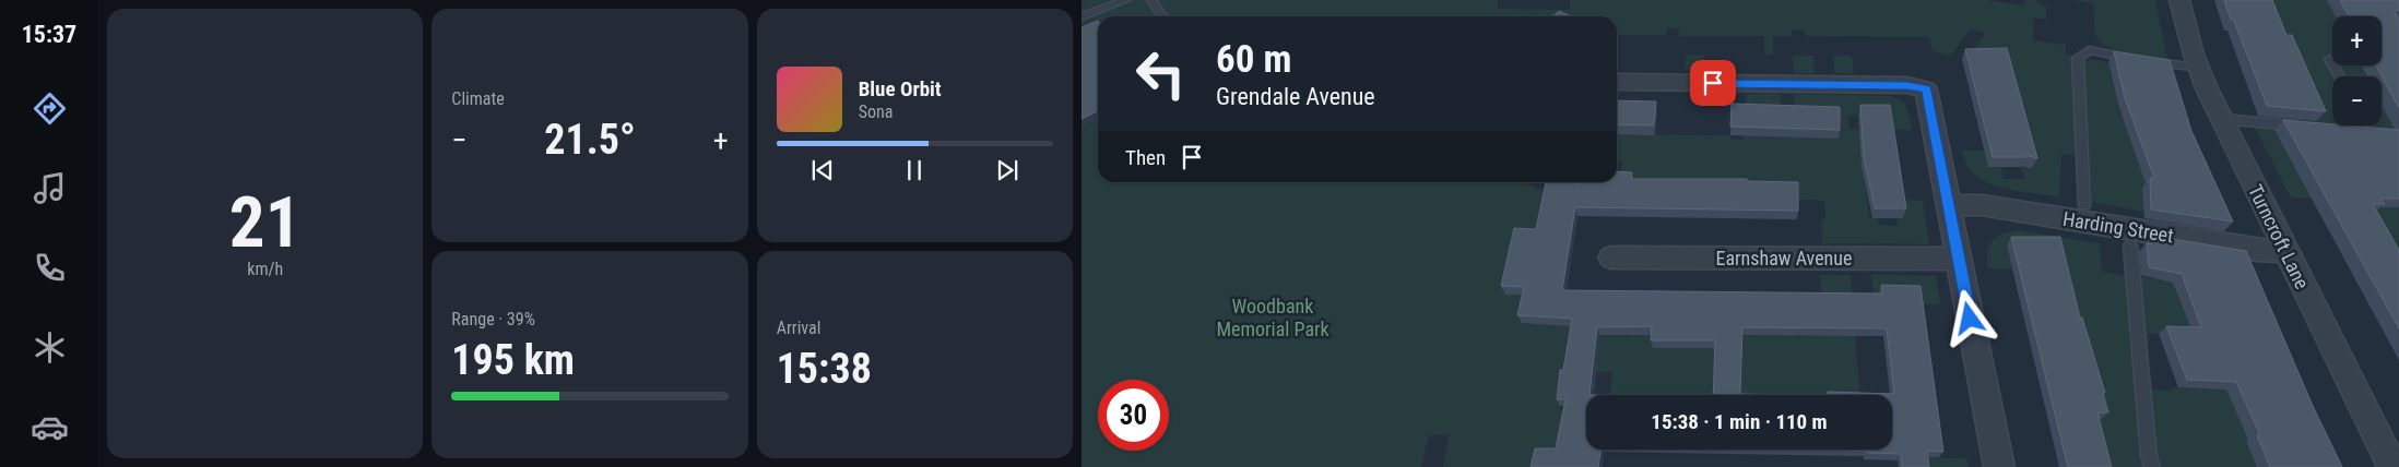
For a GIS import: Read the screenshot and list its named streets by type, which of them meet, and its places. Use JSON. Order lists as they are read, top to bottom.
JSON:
{
  "streets": {
    "street": ["Harding Street", "Turncroft Lane", "Earnshaw Avenue"]
  },
  "crossings": [
    ["Harding Street", "Turncroft Lane"]
  ],
  "parks": ["Woodbank Memorial Park"],
  "page": {
    "tabs": "15:37",
    "tile": [
      ["21", "km/h"],
      "Climate",
      ["Range · 39%", "195 km"],
      ["Arrival", "15:38"]
    ],
    "map_buttons": ["+", "−"],
    "turn": ["60 m", "Grendale Avenue"],
    "song": ["Blue Orbit", "Sona"],
    "heat": ["−", "21.5°", "+"],
    "then": "Then",
    "limit": "30",
    "trip": "15:38 · 1 min · 110 m"
  }
}
